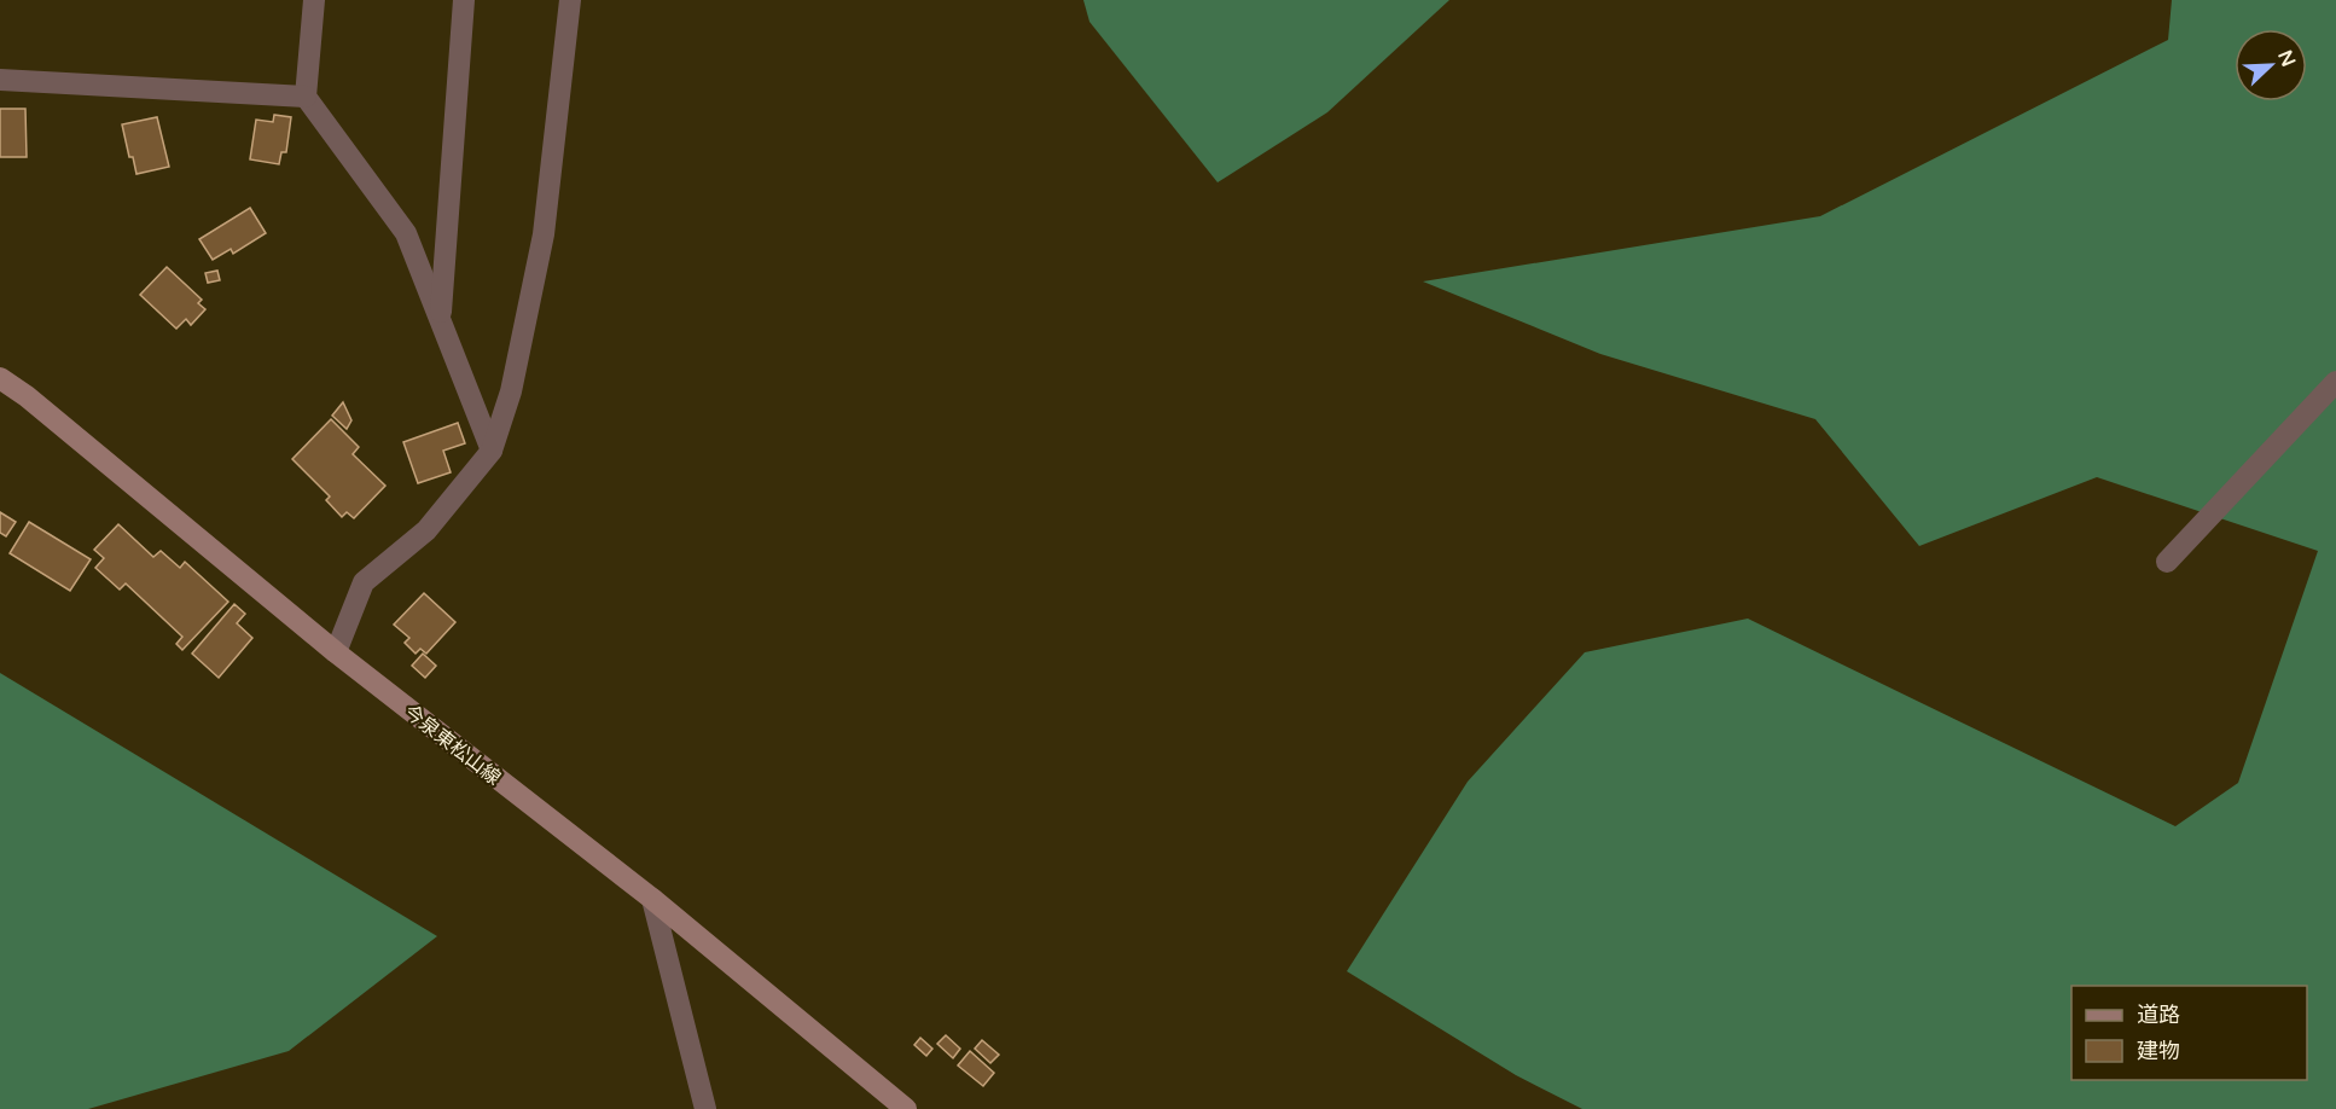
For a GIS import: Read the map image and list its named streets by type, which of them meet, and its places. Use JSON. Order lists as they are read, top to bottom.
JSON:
{
  "streets": {
    "main road": ["今泉東松山線"]
  },
  "legend": ["道路", "建物"],
  "north": "top right"
}
